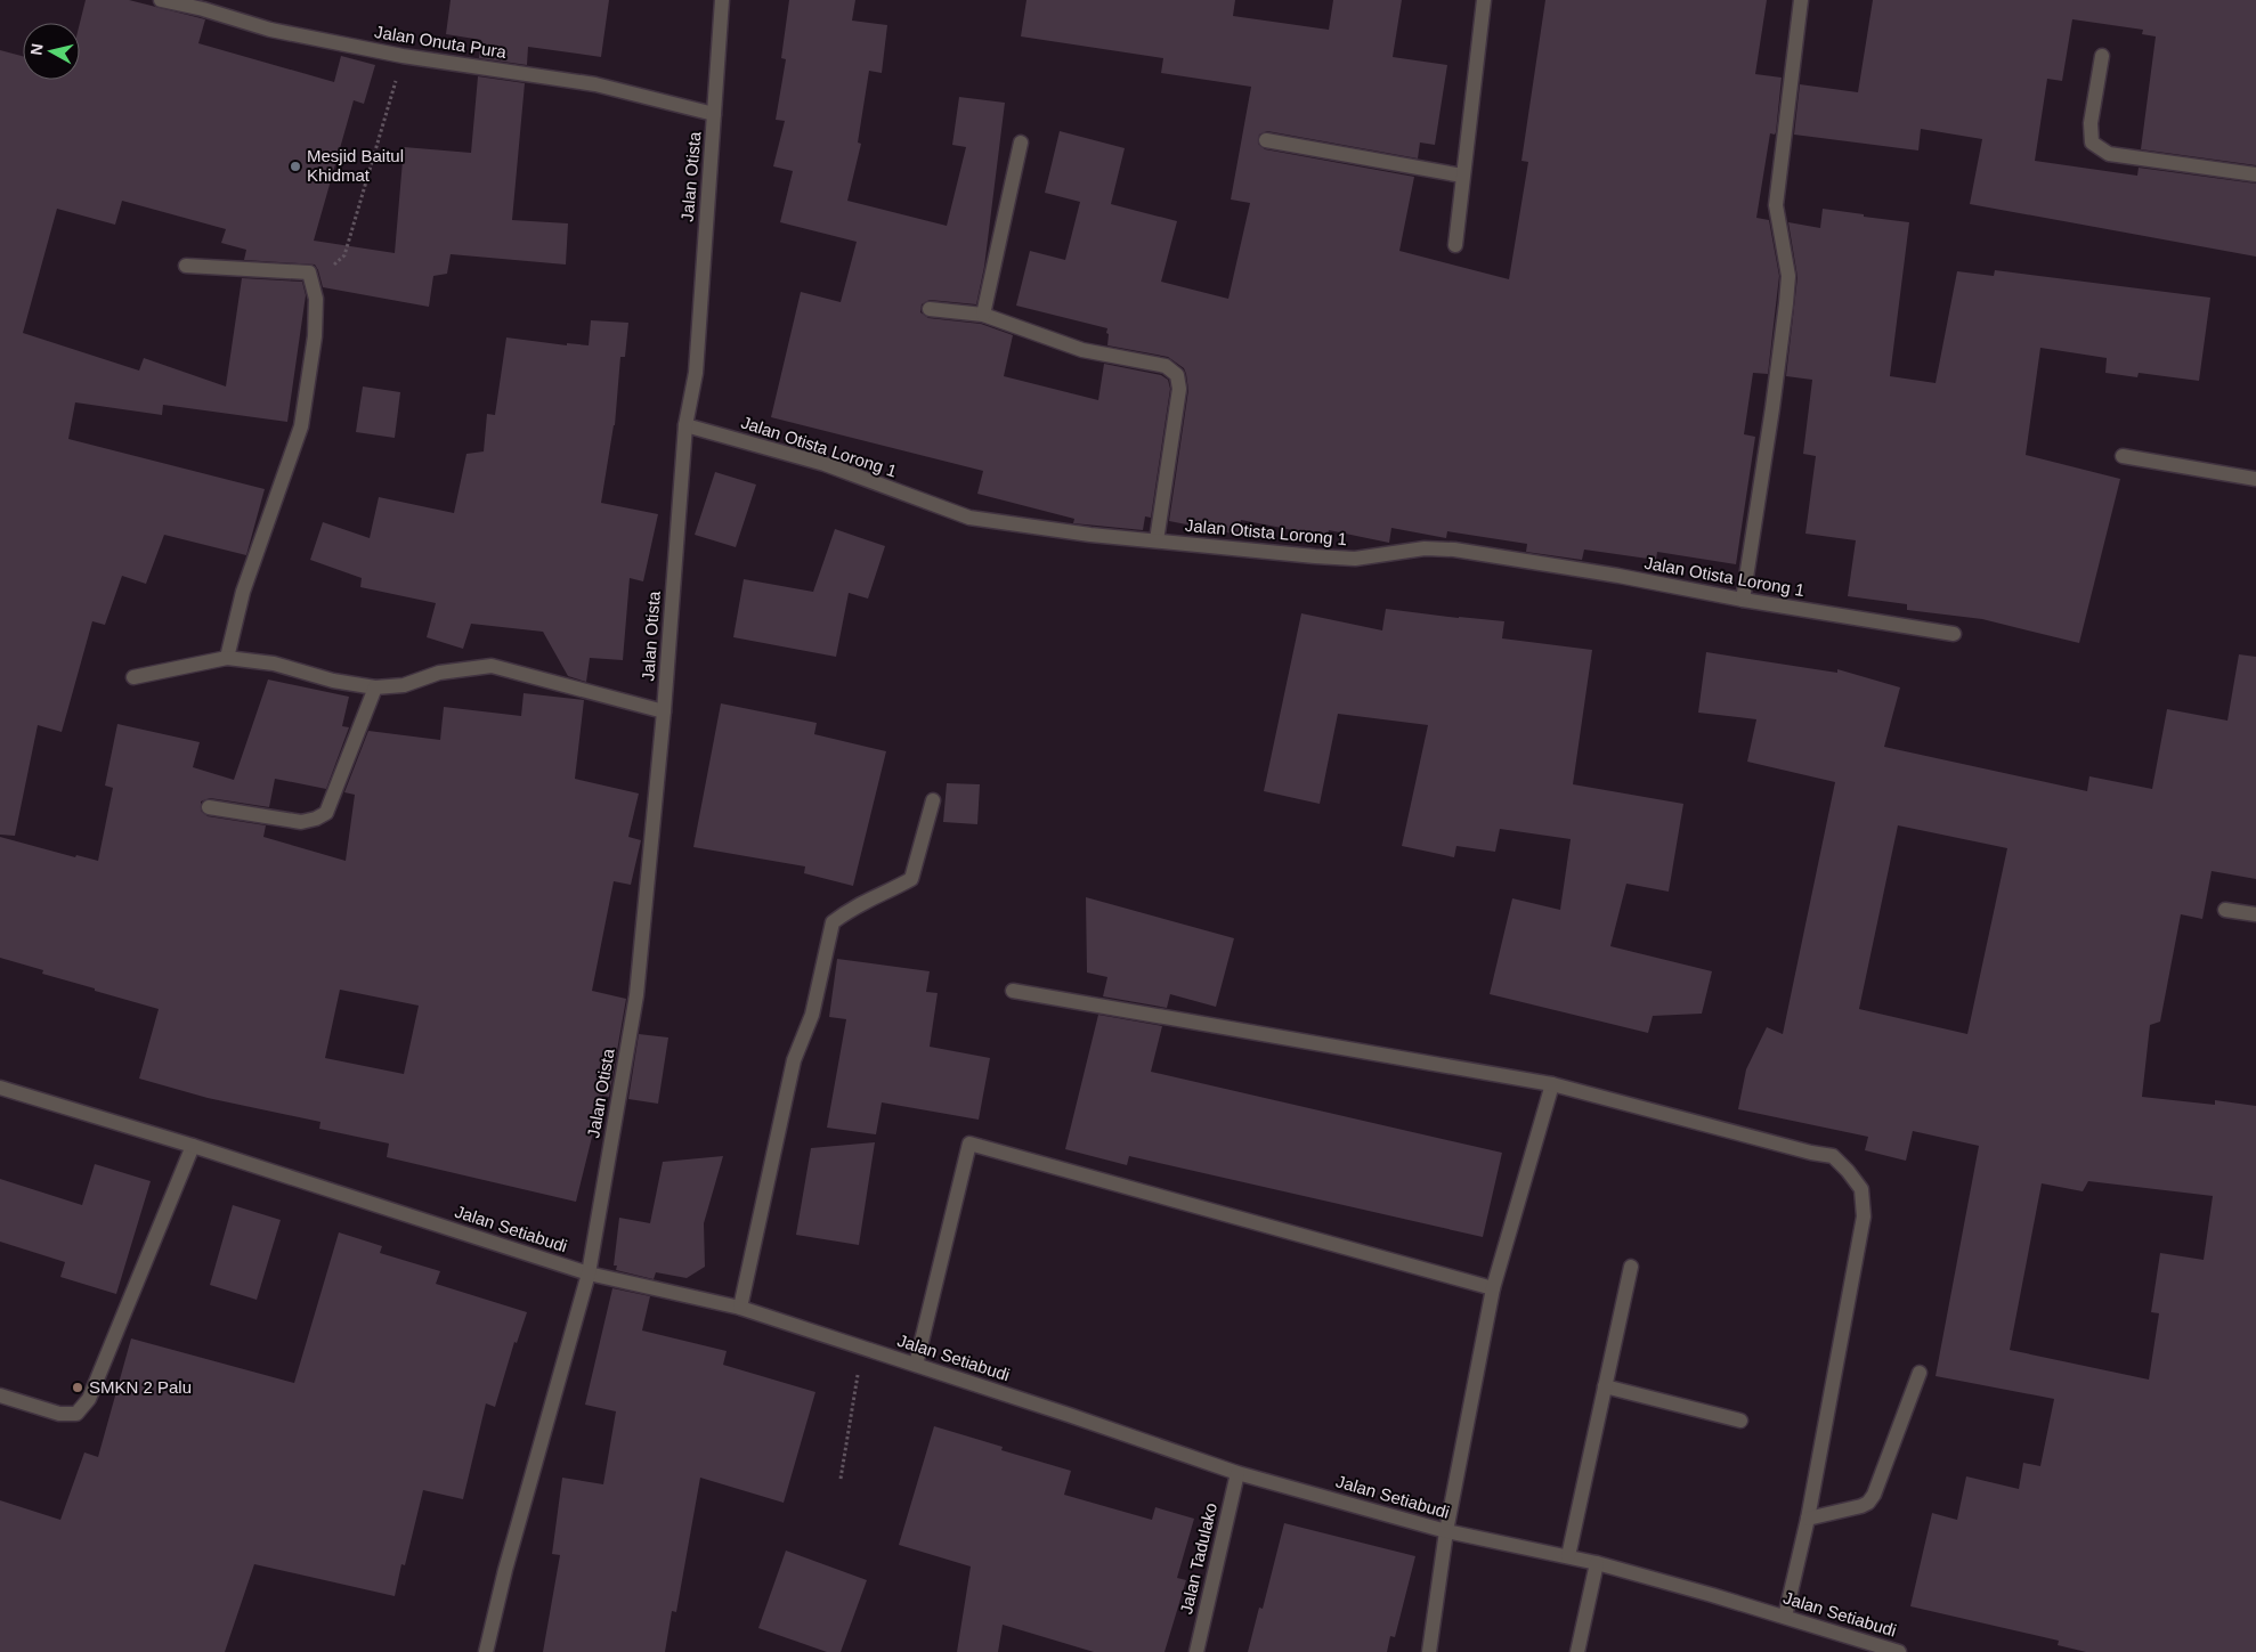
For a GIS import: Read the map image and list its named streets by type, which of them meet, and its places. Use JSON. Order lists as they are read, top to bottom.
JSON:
{
  "streets": {
    "street": [
      "Jalan Onuta Pura",
      "Jalan Otista",
      "Jalan Otista Lorong 1",
      "Jalan Setiabudi",
      "Jalan Tadulako"
    ]
  },
  "crossings": [
    ["Jalan Onuta Pura", "Jalan Otista"],
    ["Jalan Otista", "Jalan Otista Lorong 1"],
    ["Jalan Otista", "Jalan Setiabudi"],
    ["Jalan Setiabudi", "Jalan Tadulako"]
  ],
  "places": ["Mesjid Baitul Khidmat", "SMKN 2 Palu"],
  "north": "left"
}
